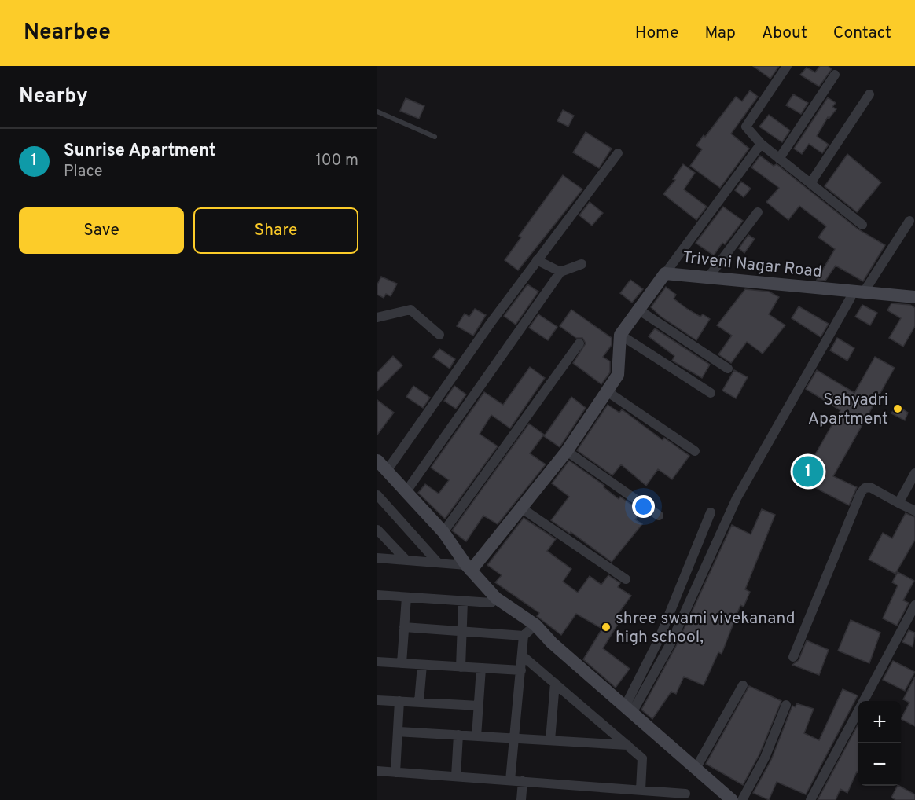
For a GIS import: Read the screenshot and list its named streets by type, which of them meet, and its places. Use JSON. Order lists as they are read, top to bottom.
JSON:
{
  "streets": {
    "street": ["Triveni Nagar Road"]
  },
  "places": ["Sahyadri Apartment", "shree swami vivekanand high school,"],
  "page": {
    "header": "Nearbee",
    "nav": [
      "Home",
      "Map",
      "About",
      "Contact"
    ],
    "heading": "Nearby",
    "list": [
      {
        "mark": "1",
        "name": "Sunrise Apartment",
        "note": "Place",
        "value": "100 m"
      }
    ],
    "buttons": ["Save", "Share"],
    "pins": "1",
    "map_buttons": ["+", "−"]
  }
}
